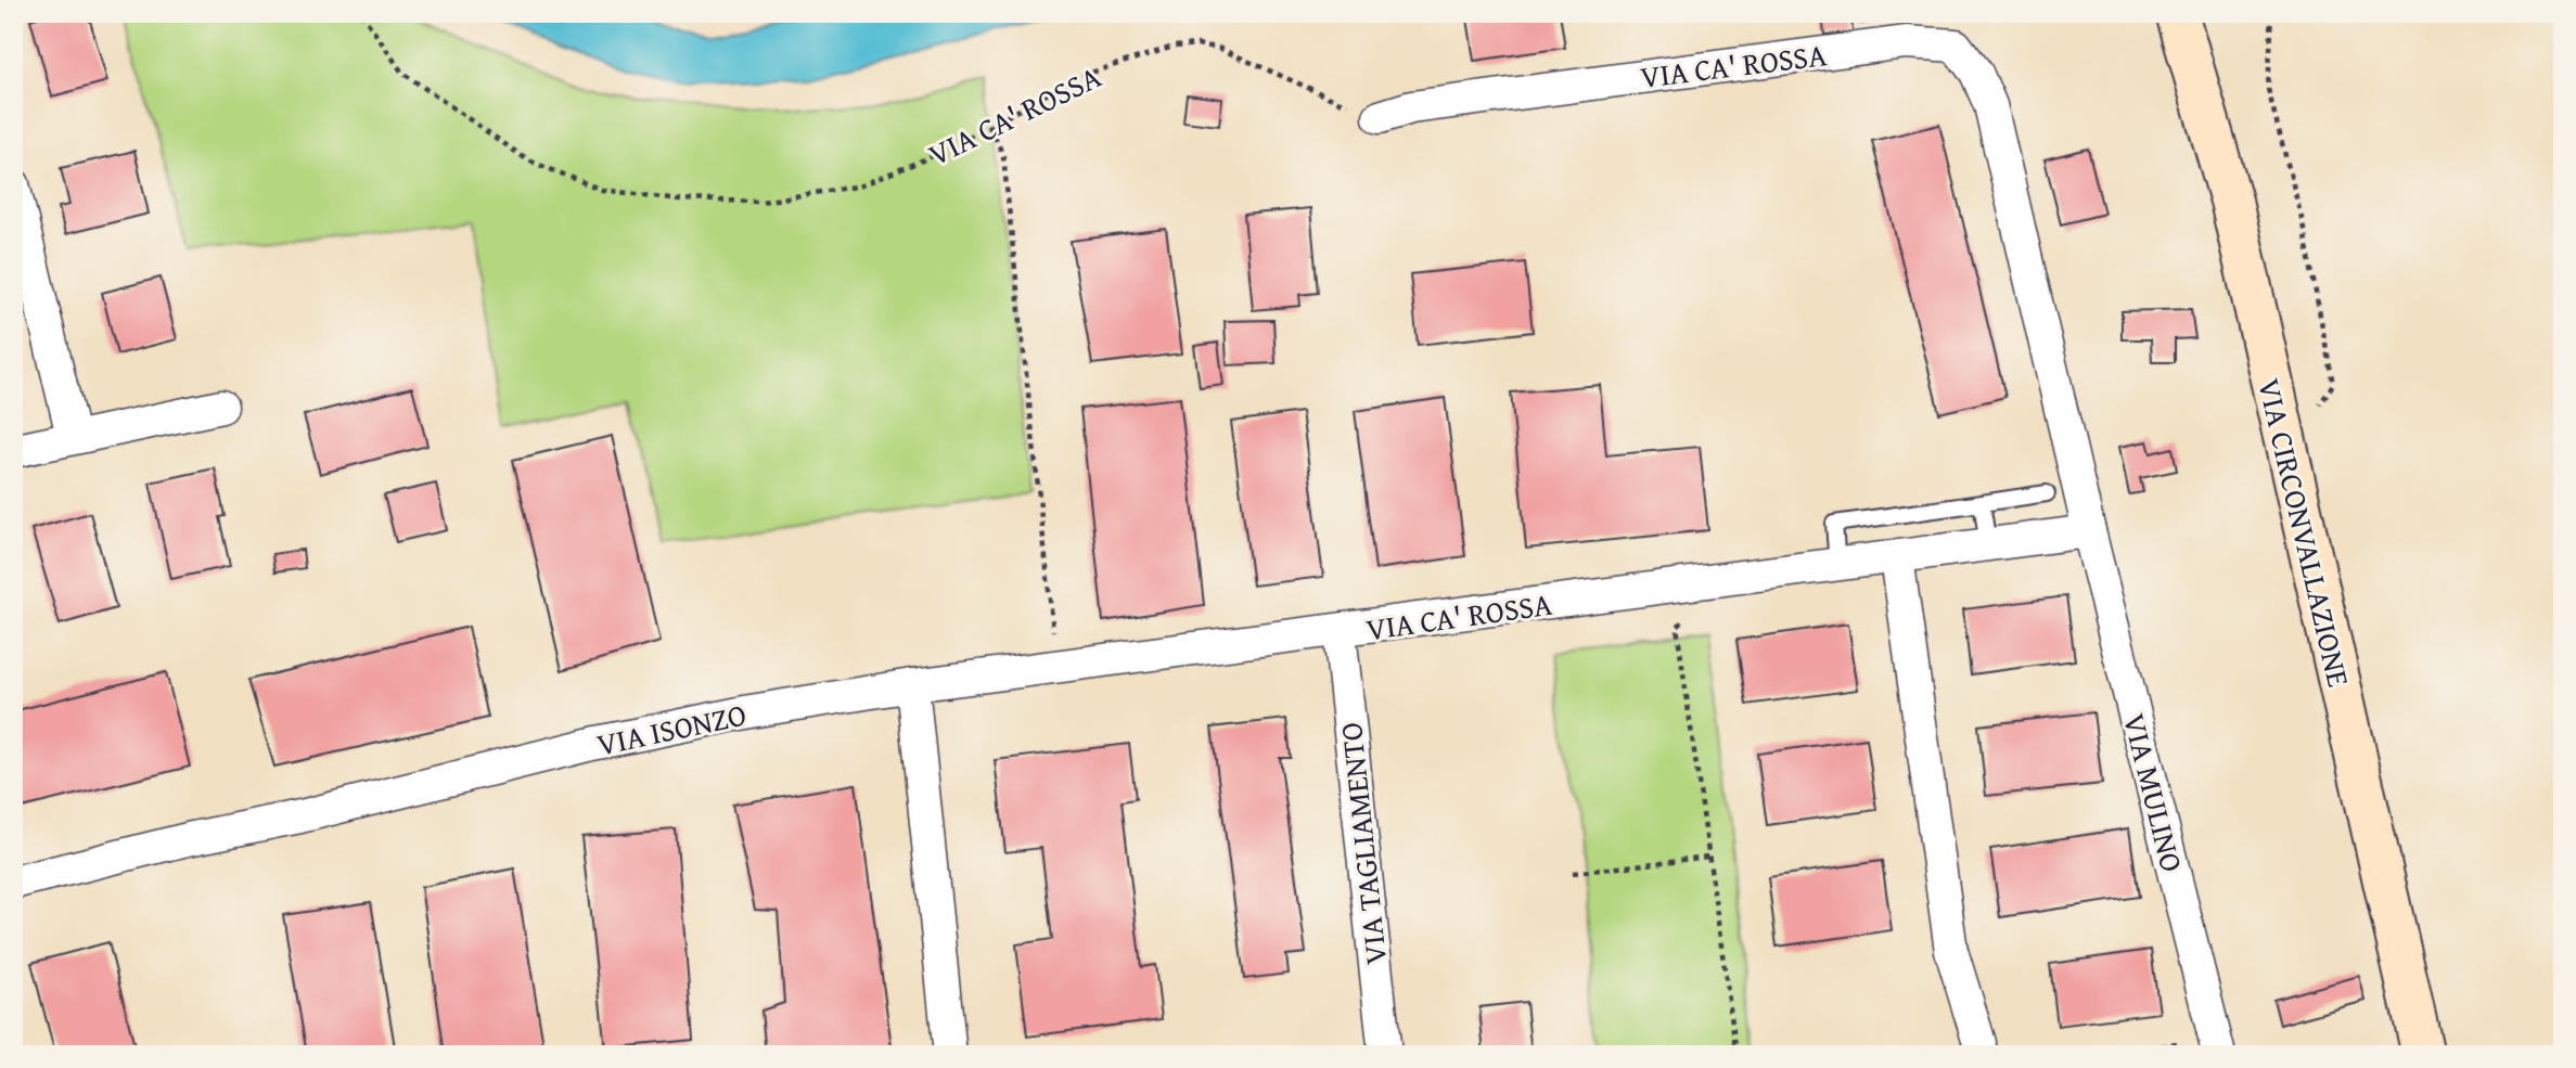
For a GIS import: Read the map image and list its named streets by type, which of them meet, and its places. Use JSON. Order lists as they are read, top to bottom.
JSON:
{
  "streets": {
    "main road": ["VIA CIRCONVALLAZIONE"],
    "street": [
      "VIA CA' ROSSA",
      "VIA ISONZO",
      "VIA MULINO",
      "VIA TAGLIAMENTO"
    ]
  },
  "crossings": [
    ["VIA CA' ROSSA", "VIA ISONZO"],
    ["VIA CA' ROSSA", "VIA MULINO"],
    ["VIA CA' ROSSA", "VIA TAGLIAMENTO"],
    ["VIA ISONZO", "VIA TAGLIAMENTO"]
  ]
}
